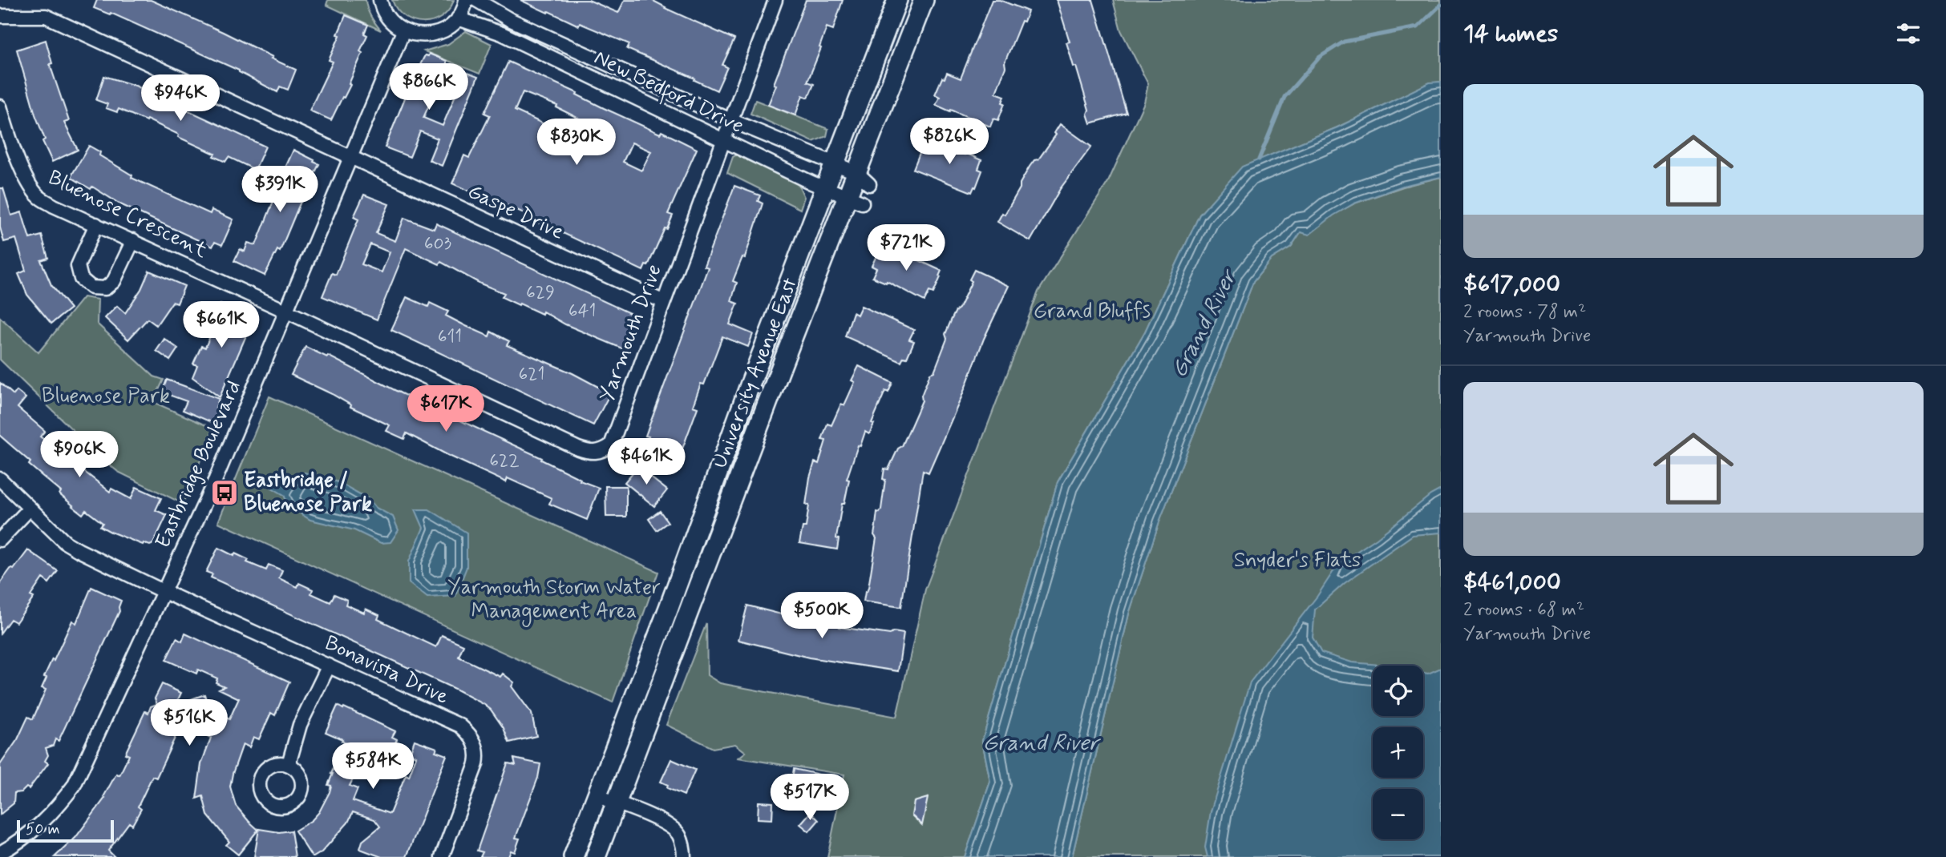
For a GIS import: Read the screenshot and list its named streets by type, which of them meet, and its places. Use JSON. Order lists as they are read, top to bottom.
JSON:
{
  "streets": {
    "main road": ["University Avenue East"],
    "street": [
      "New Bedford Drive",
      "Gaspe Drive",
      "Bluenose Crescent",
      "Yarmouth Drive",
      "Eastbridge Boulevard",
      "Bonavista Drive"
    ]
  },
  "crossings": [
    ["New Bedford Drive", "Yarmouth Drive"],
    ["New Bedford Drive", "University Avenue East"],
    ["Gaspe Drive", "Yarmouth Drive"],
    ["Gaspe Drive", "Eastbridge Boulevard"],
    ["Bluenose Crescent", "Yarmouth Drive"],
    ["Bluenose Crescent", "Eastbridge Boulevard"],
    ["Yarmouth Drive", "Eastbridge Boulevard"],
    ["Eastbridge Boulevard", "Bonavista Drive"]
  ],
  "water": ["Grand River"],
  "parks": [
    "Grand Bluffs",
    "Bluenose Park",
    "Snyder's Flats",
    "Yarmouth Storm Water Management Area"
  ],
  "places": {
    "bus stop": ["Eastbridge / Bluenose Park"]
  },
  "house_numbers": [
    "603",
    "629",
    "641",
    "611",
    "621",
    "622"
  ],
  "scale_bar": "50 m",
  "page": {
    "heading": "14 homes",
    "price": [
      "$866K",
      "$946K",
      "$826K",
      "$830K",
      "$391K",
      "$721K",
      "$661K",
      "$617K",
      "$906K",
      "$461K",
      "$500K",
      "$516K",
      "$584K",
      "$517K"
    ],
    "list": [
      {
        "name": "$617,000",
        "note": "2 rooms · 78 m² · Yarmouth Drive"
      },
      {
        "name": "$461,000",
        "note": "2 rooms · 68 m² · Yarmouth Drive"
      }
    ],
    "map_buttons": ["+", "−"],
    "scale": "50 m"
  }
}
